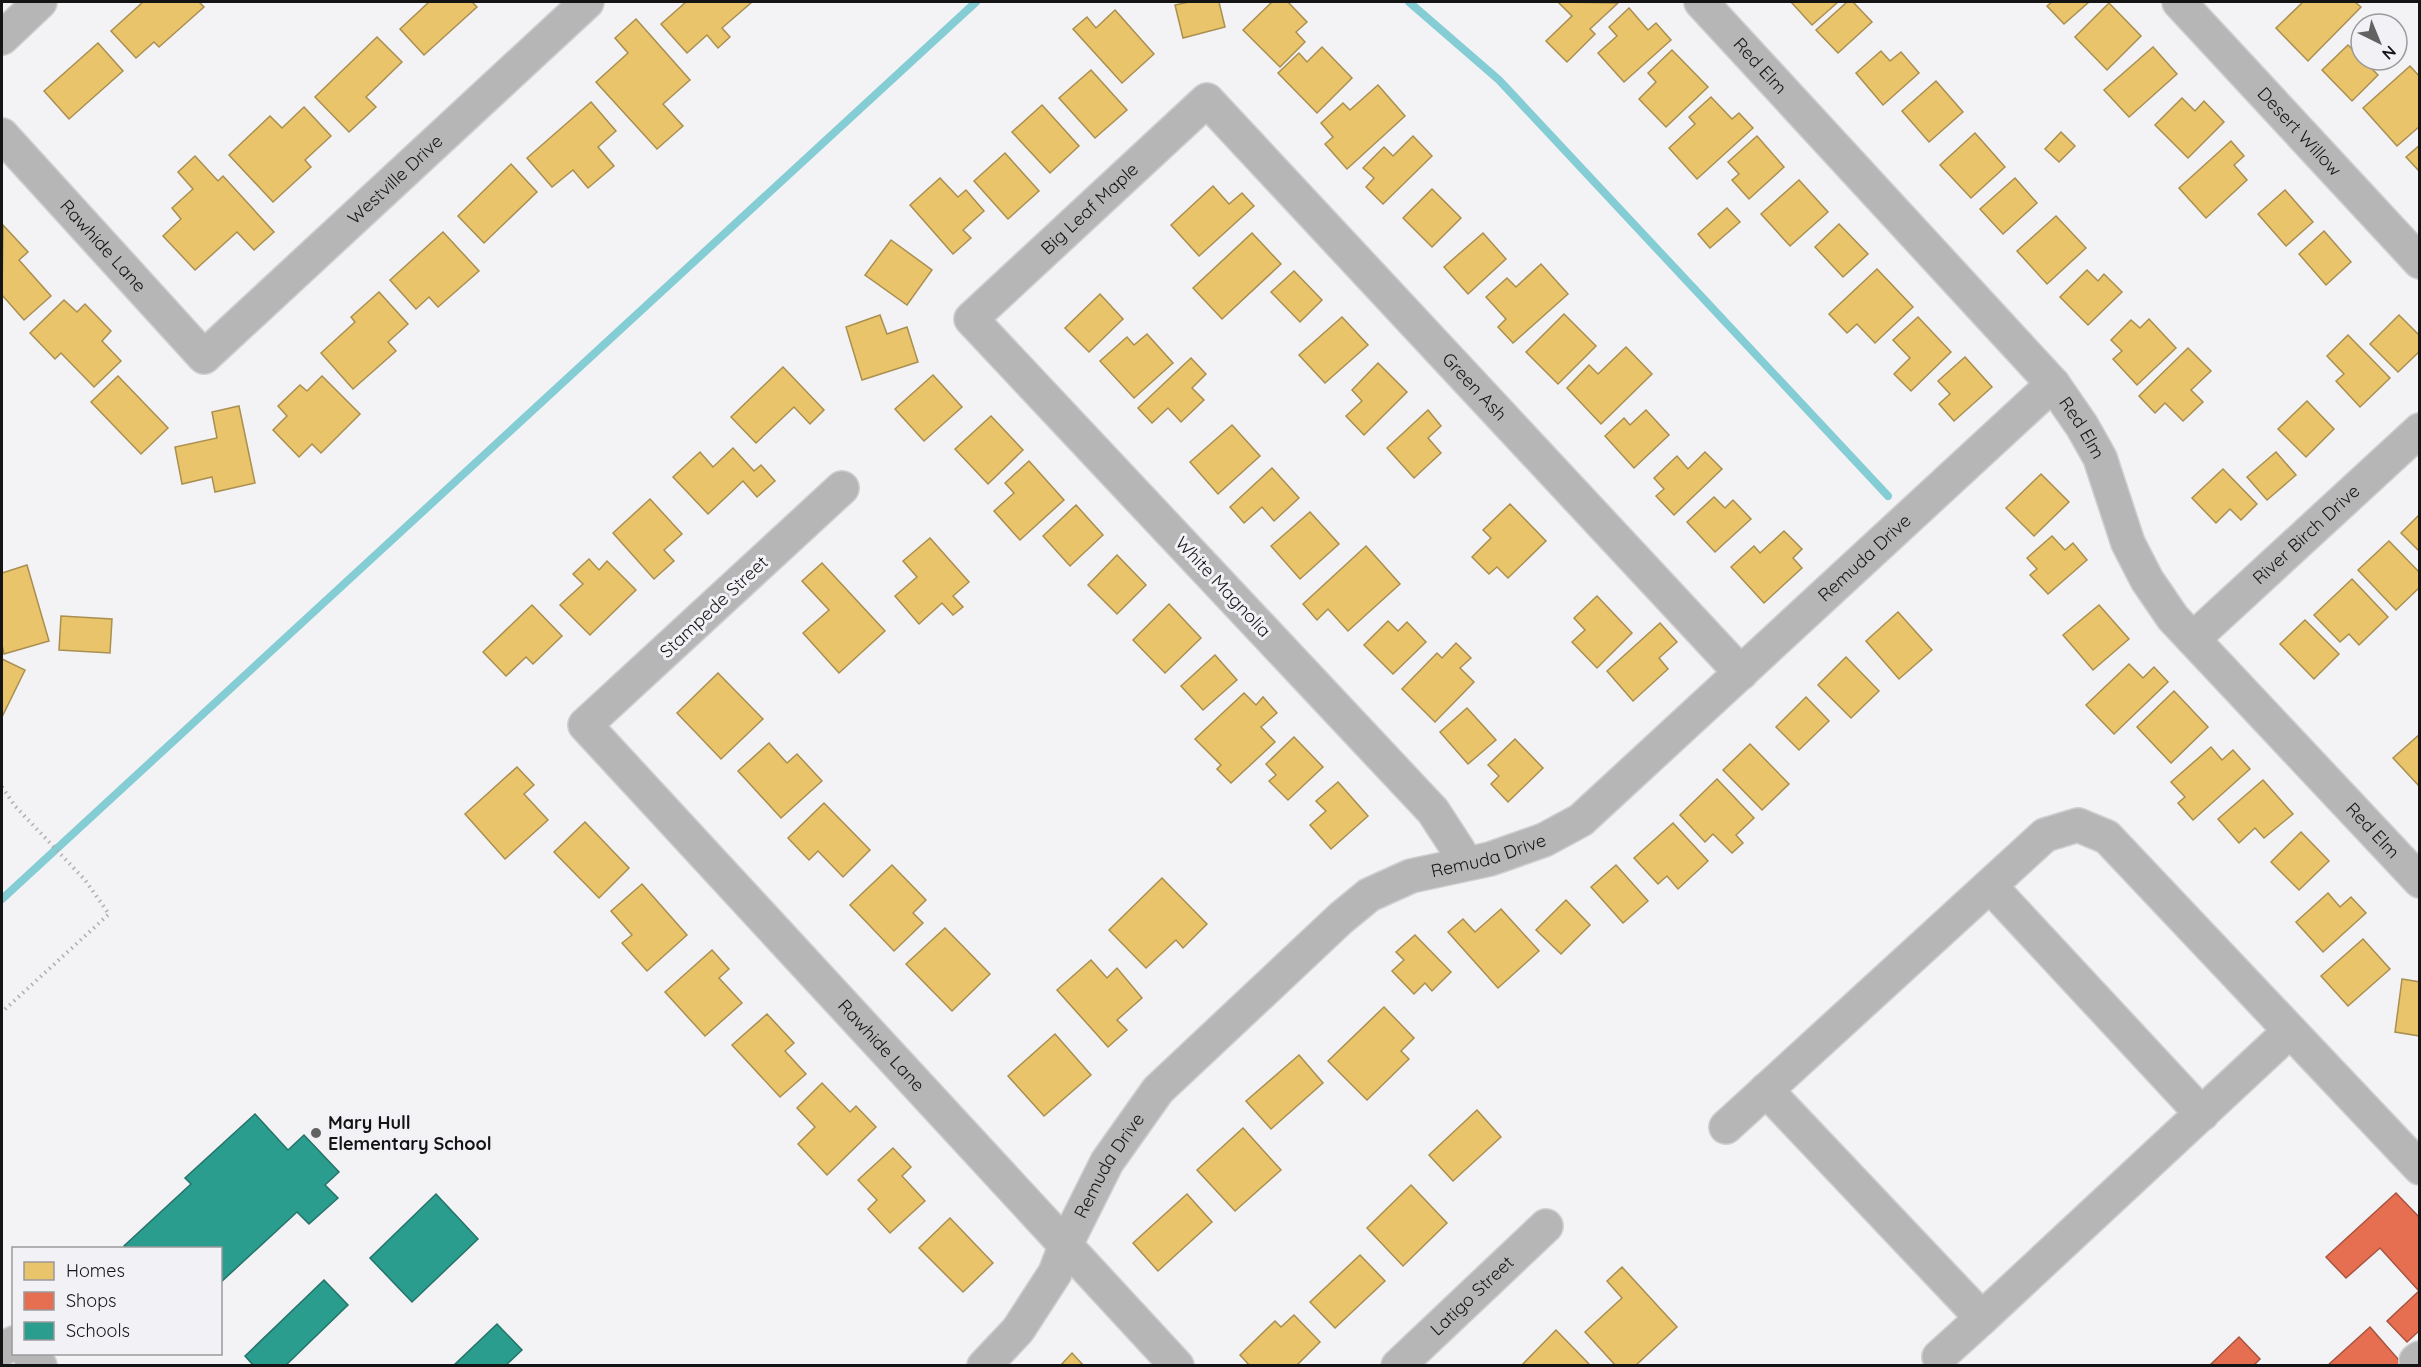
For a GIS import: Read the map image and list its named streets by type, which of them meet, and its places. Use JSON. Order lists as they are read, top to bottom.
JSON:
{
  "streets": {
    "street": [
      "Red Elm",
      "Desert Willow",
      "Westville Drive",
      "Big Leaf Maple",
      "Rawhide Lane",
      "Green Ash",
      "River Birch Drive",
      "Remuda Drive",
      "White Magnolia",
      "Stampede Street",
      "Latigo Street"
    ]
  },
  "crossings": [
    ["Red Elm", "River Birch Drive"],
    ["Red Elm", "Remuda Drive"],
    ["Westville Drive", "Rawhide Lane"],
    ["Big Leaf Maple", "Green Ash"],
    ["Big Leaf Maple", "White Magnolia"],
    ["Rawhide Lane", "Remuda Drive"],
    ["Rawhide Lane", "Stampede Street"],
    ["Green Ash", "Remuda Drive"],
    ["Remuda Drive", "White Magnolia"]
  ],
  "places": ["Mary Hull Elementary School"],
  "legend": ["Homes", "Shops", "Schools"],
  "north": "bottom right"
}
